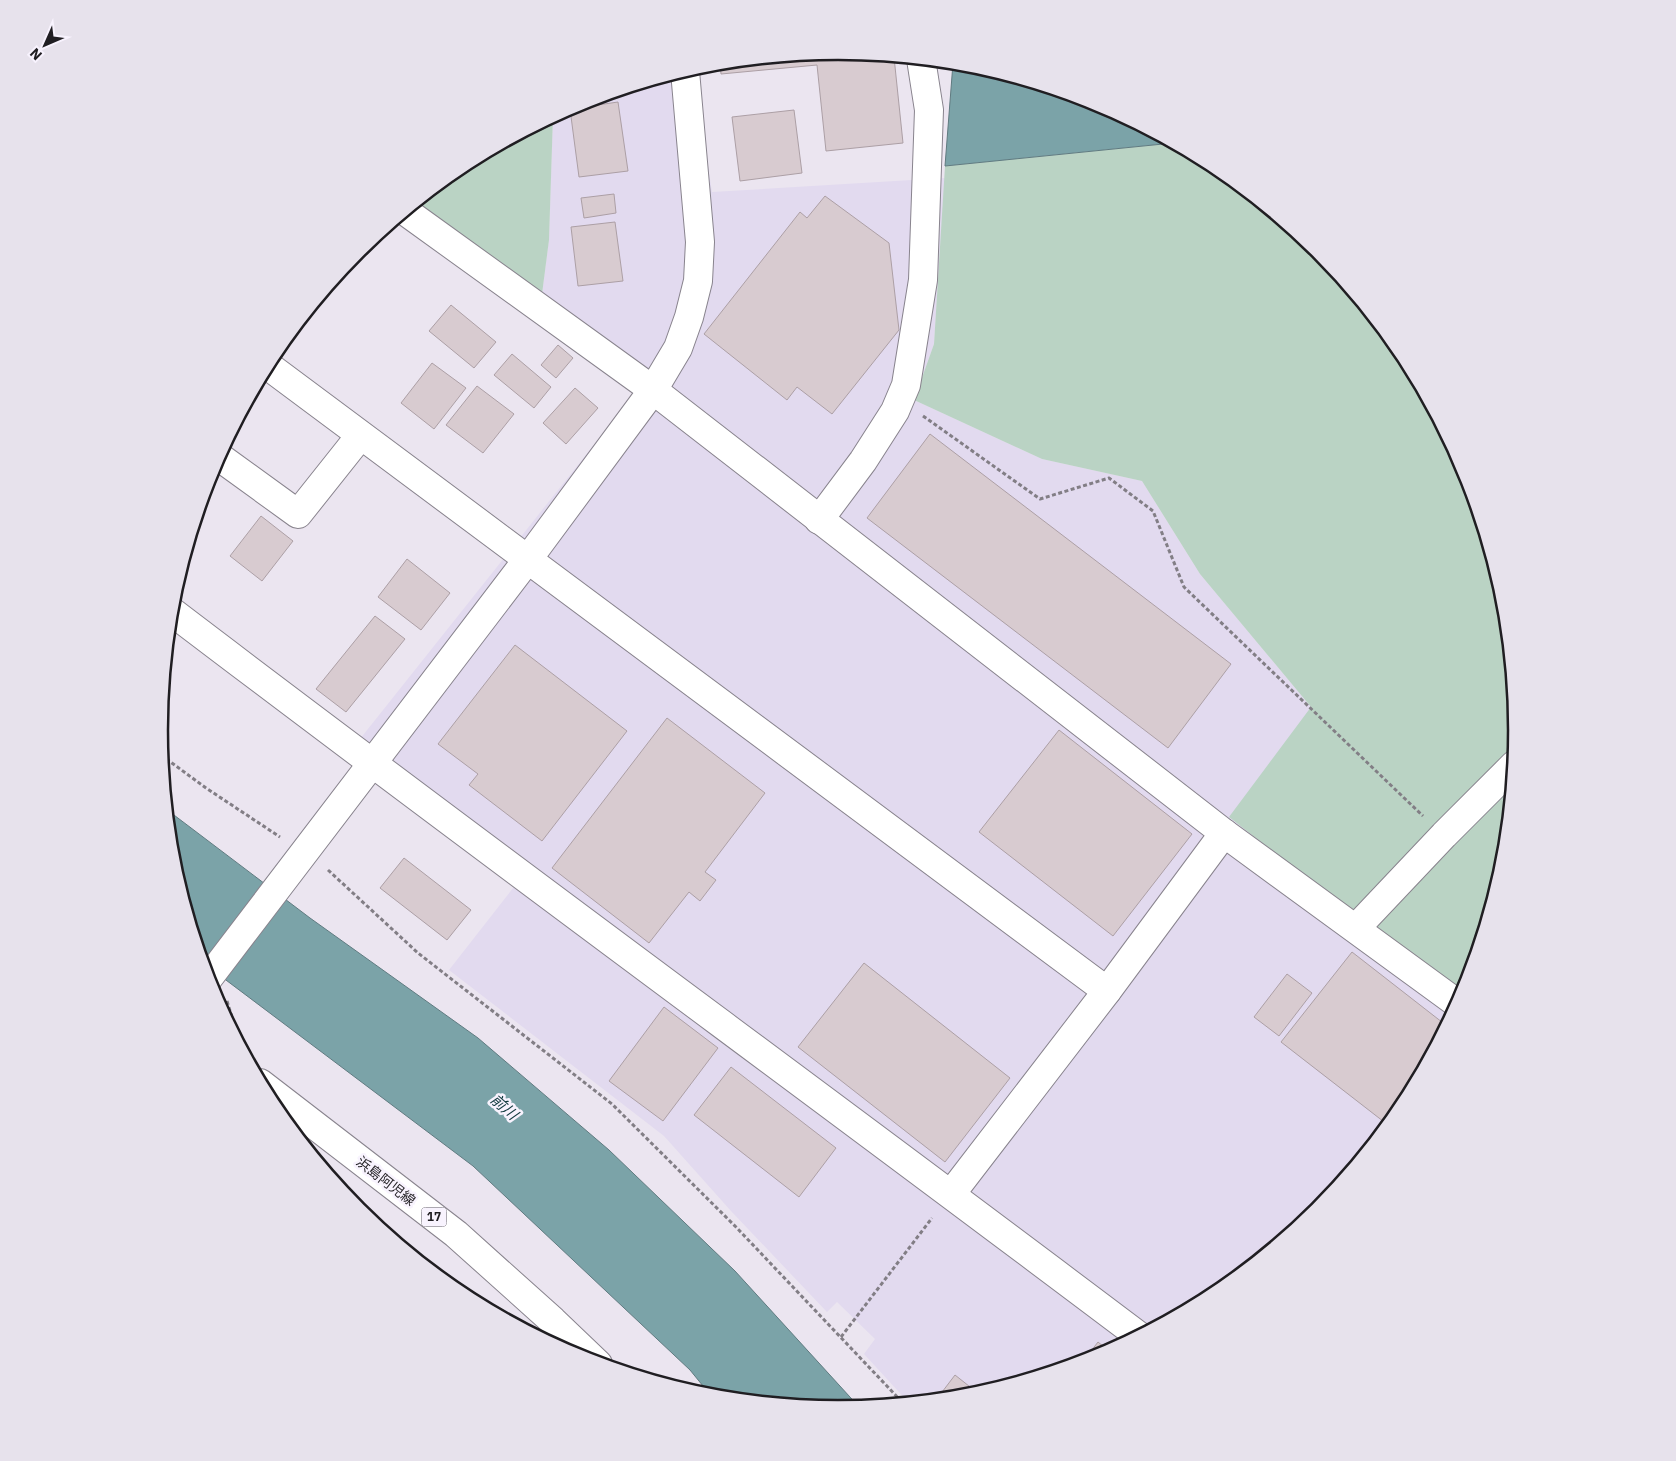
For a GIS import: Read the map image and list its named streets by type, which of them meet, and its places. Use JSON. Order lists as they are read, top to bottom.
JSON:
{
  "streets": {
    "street": ["浜島阿児線", "17"]
  },
  "water": ["前川"],
  "north": "bottom left"
}
